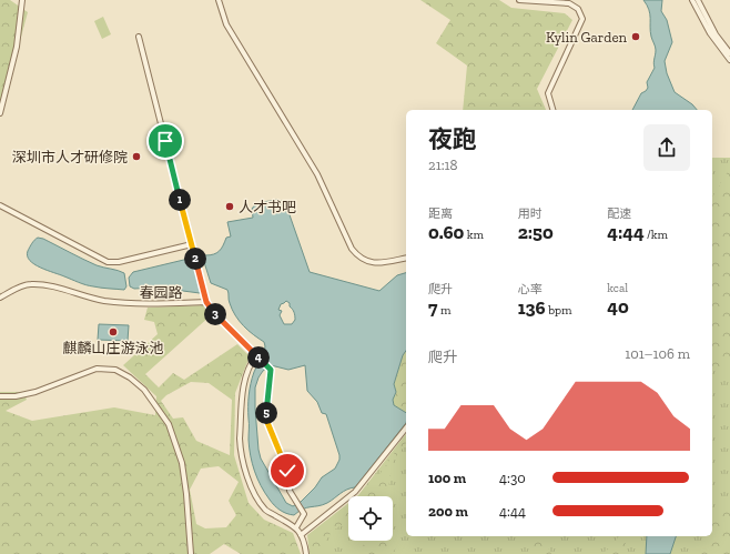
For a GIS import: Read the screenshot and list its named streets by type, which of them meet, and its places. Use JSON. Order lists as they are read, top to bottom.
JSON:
{
  "streets": {
    "street": ["春园路"]
  },
  "places": [
    "Kylin Garden",
    "深圳市人才研修院",
    "人才书吧",
    "麒麟山庄游泳池"
  ],
  "page": {
    "heading": ["夜跑", "21:18"],
    "stats": [
      ["距离", "0.60 km"],
      ["用时", "2:50"],
      ["配速", "4:44 /km"],
      ["爬升", "7 m"],
      ["心率", "136 bpm"],
      ["kcal", "40"]
    ],
    "pins": [
      "1",
      "2",
      "3",
      "4",
      "5"
    ],
    "chart": ["爬升", "101–106 m"],
    "list": [
      {
        "name": "100 m",
        "note": "4:30"
      },
      {
        "name": "200 m",
        "note": "4:44"
      }
    ]
  }
}
